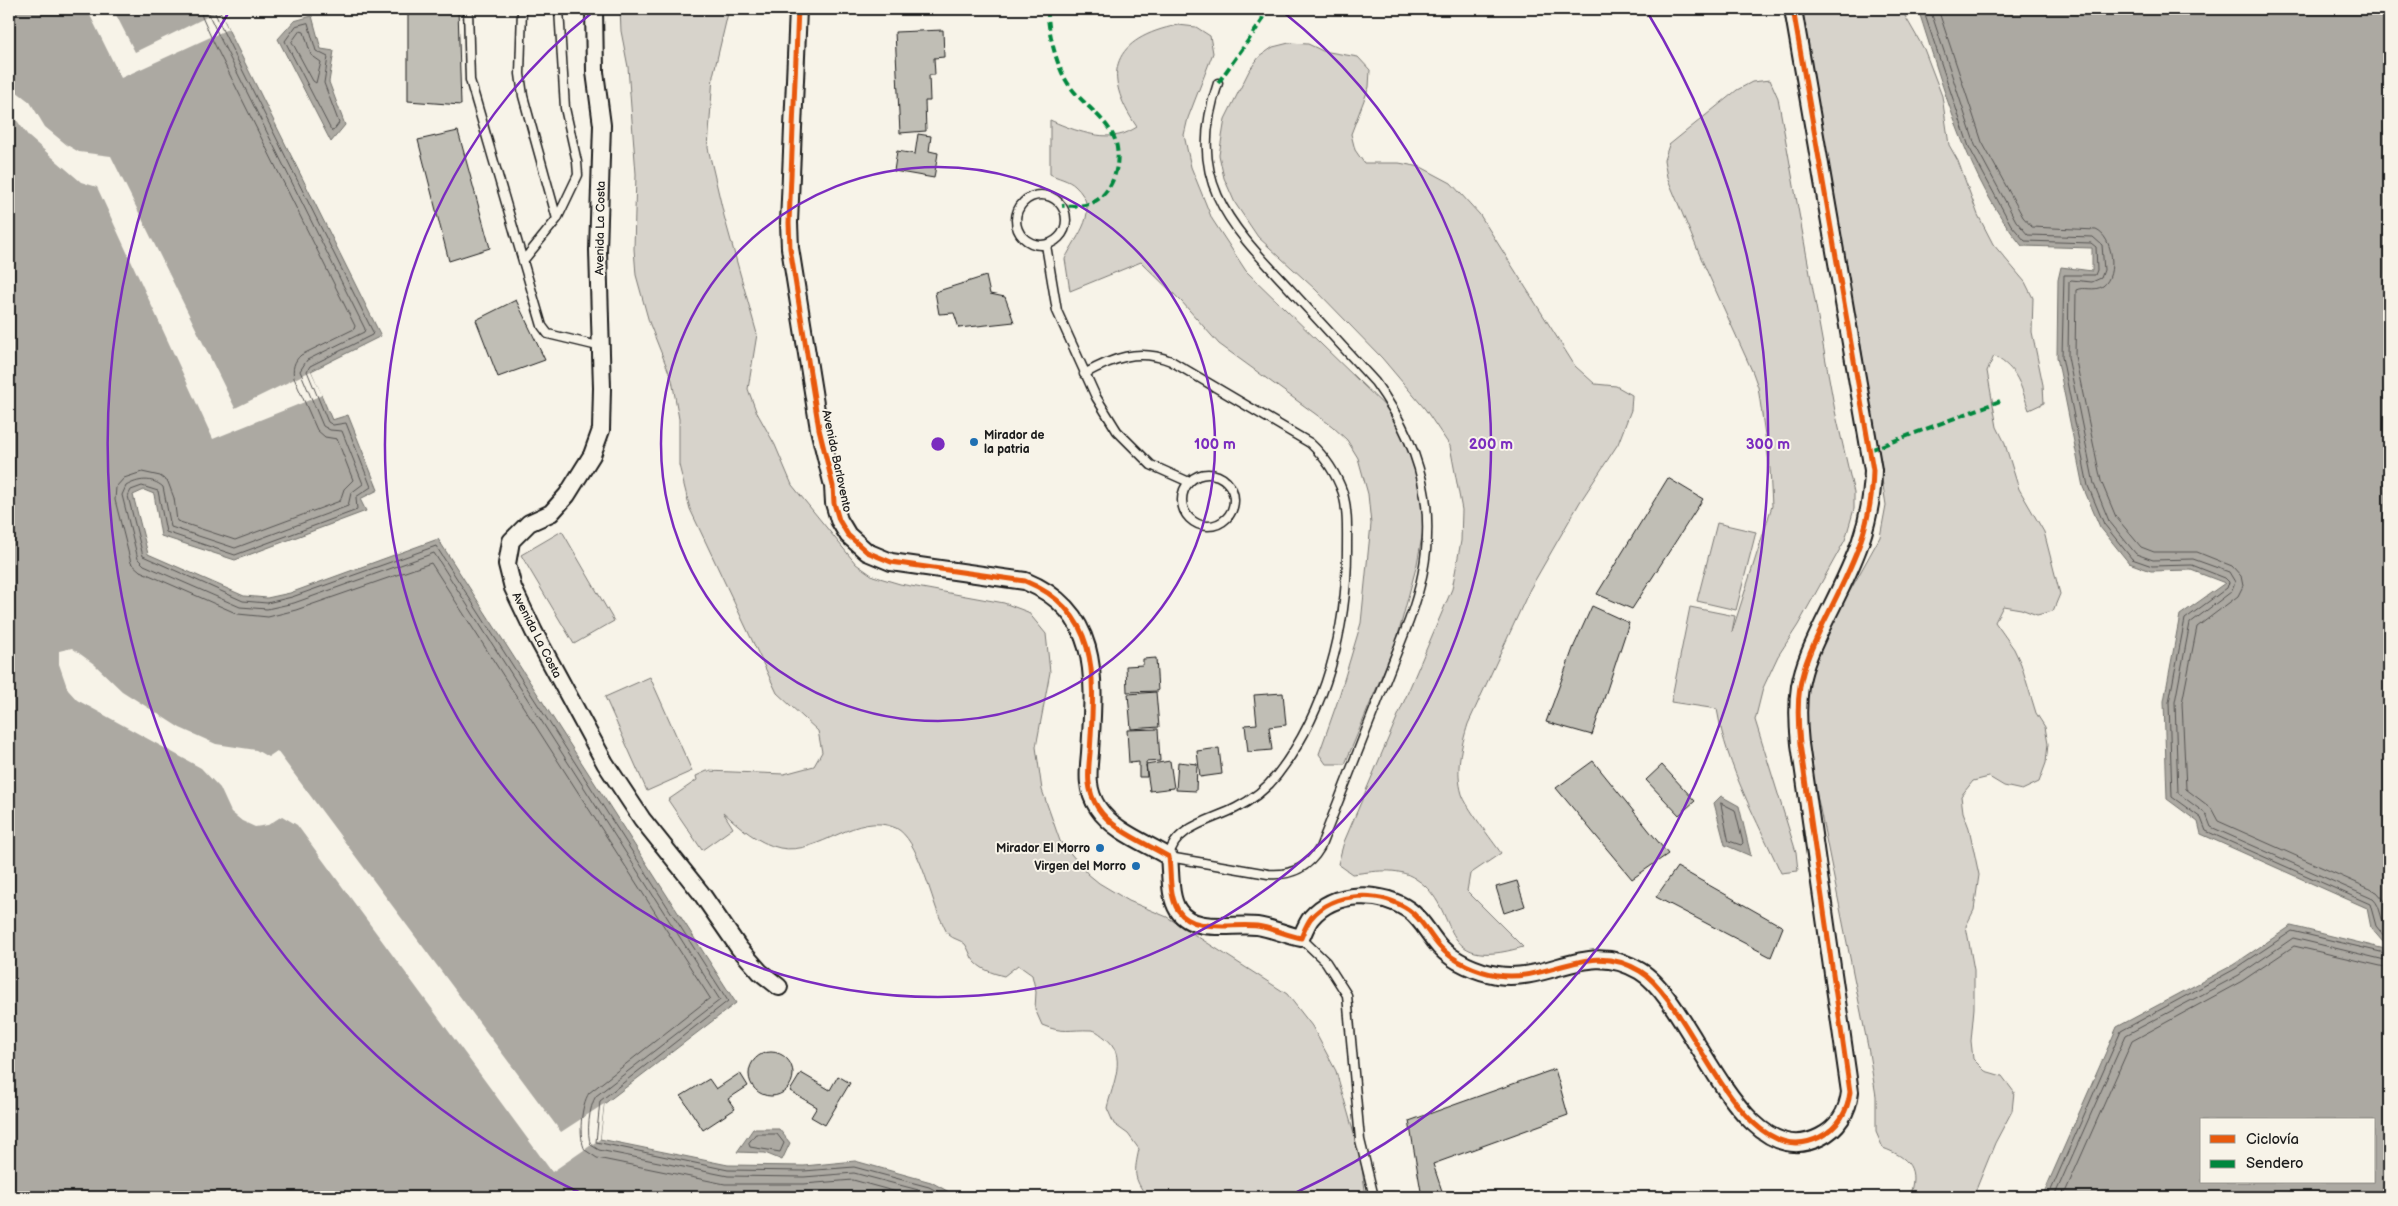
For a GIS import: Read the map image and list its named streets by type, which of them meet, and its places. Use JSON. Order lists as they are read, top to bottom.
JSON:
{
  "streets": {
    "street": ["Avenida La Costa", "Avenida Barlovento"]
  },
  "places": ["Mirador de la patria", "Mirador El Morro", "Virgen del Morro"],
  "legend": ["Ciclovía", "Sendero"],
  "rings": ["100 m", "200 m", "300 m"]
}
